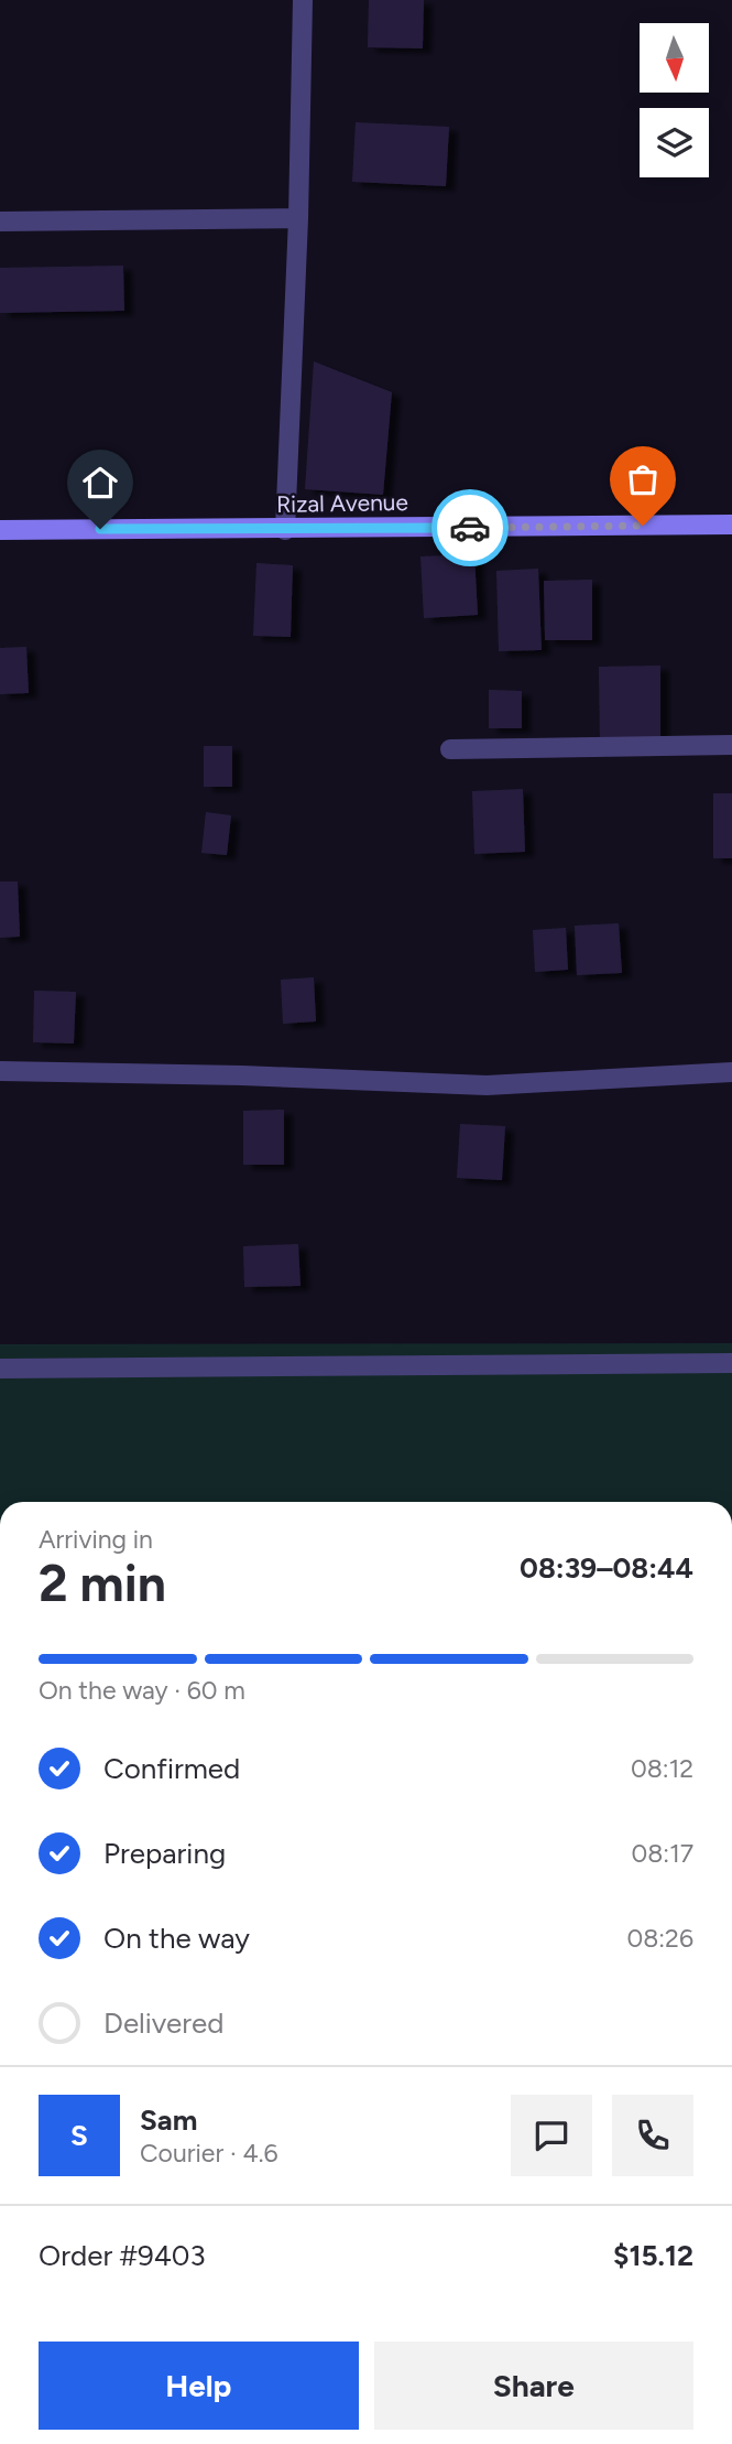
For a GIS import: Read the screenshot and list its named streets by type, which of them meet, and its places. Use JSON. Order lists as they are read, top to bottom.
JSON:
{
  "streets": {
    "street": ["Rizal Avenue"]
  },
  "north": "bottom",
  "page": {
    "heading": ["2 min", "Arriving in", "08:39–08:44"],
    "panel": [
      "Sam",
      "Courier · 4.6",
      "Order #9403",
      "$15.12"
    ],
    "bar": "On the way · 60 m",
    "list": [
      ["Confirmed", "08:12"],
      ["Preparing", "08:17"],
      ["On the way", "08:26"],
      "Delivered"
    ],
    "round": "S",
    "buttons": ["Help", "Share"]
  }
}
